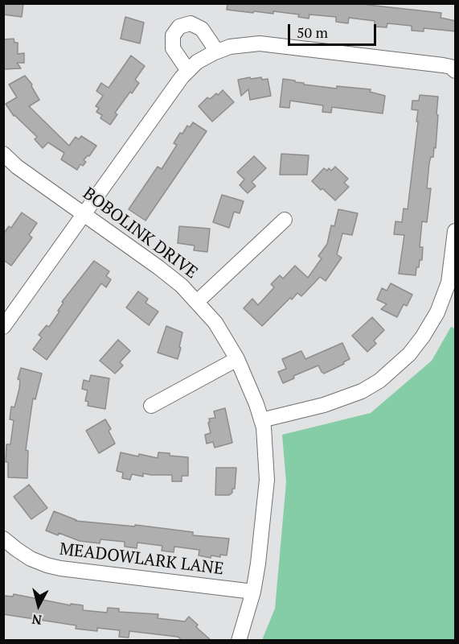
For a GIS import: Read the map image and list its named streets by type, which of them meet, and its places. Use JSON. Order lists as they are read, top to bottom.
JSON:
{
  "streets": {
    "street": ["BOBOLINK DRIVE", "MEADOWLARK LANE"]
  },
  "crossings": [
    ["BOBOLINK DRIVE", "MEADOWLARK LANE"]
  ],
  "scale_bar": "50 m",
  "north": "bottom"
}
